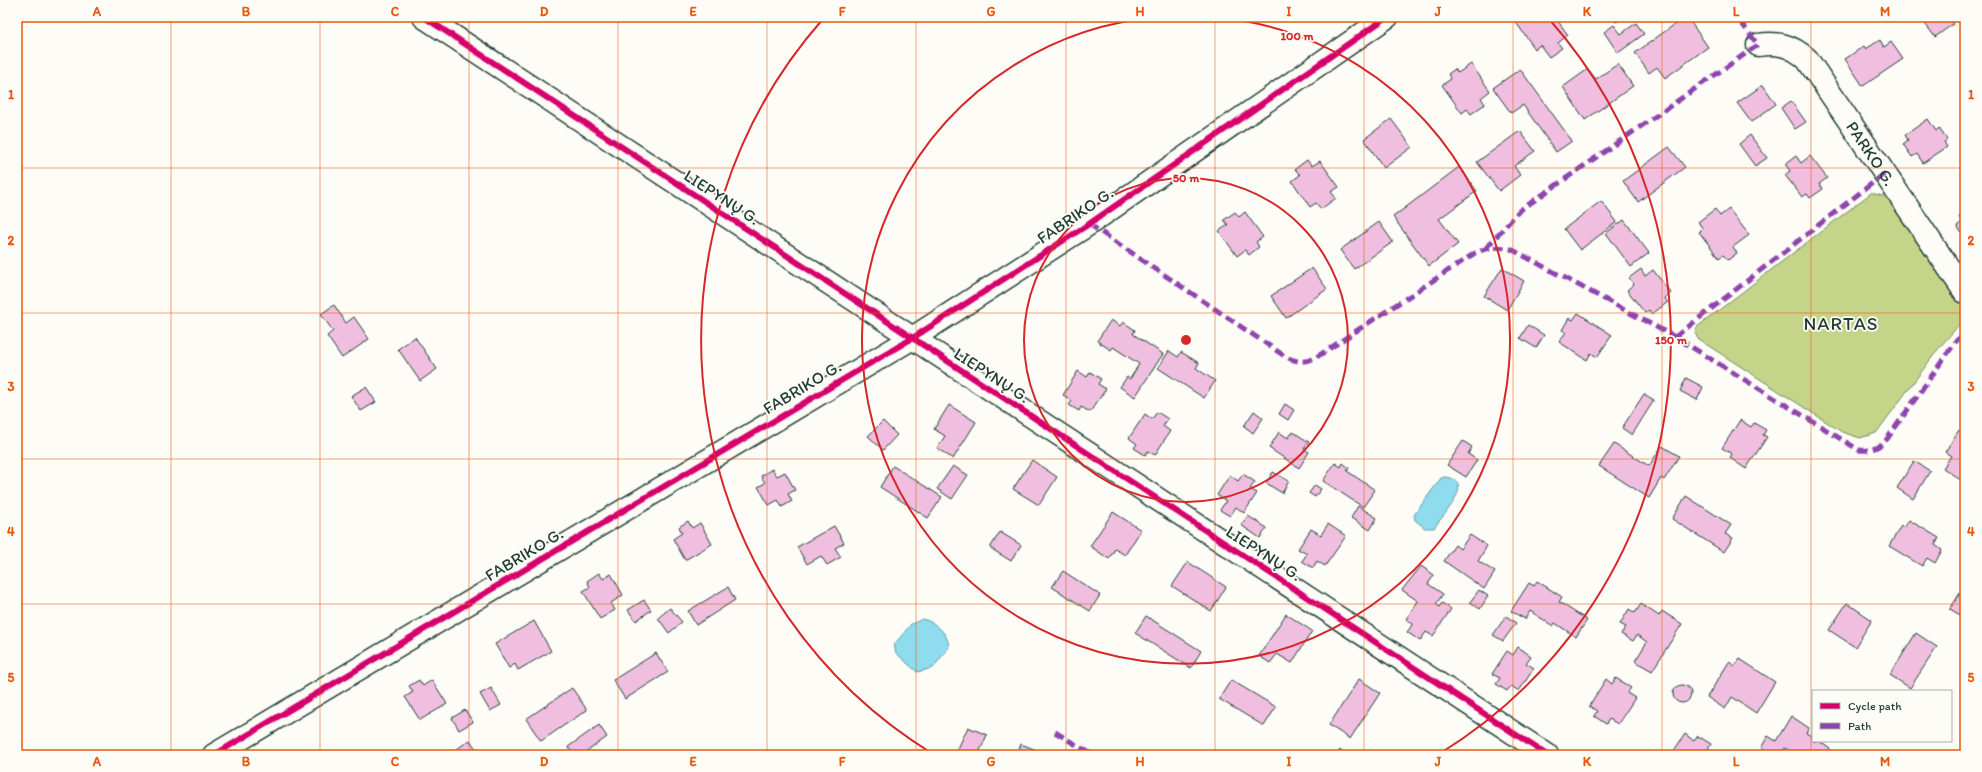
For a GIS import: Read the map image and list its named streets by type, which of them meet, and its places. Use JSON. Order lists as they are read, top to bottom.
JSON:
{
  "streets": {
    "street": ["PARKO G.", "LIEPYNŲ G.", "FABRIKO G."]
  },
  "crossings": [
    ["LIEPYNŲ G.", "FABRIKO G."]
  ],
  "districts": ["NARTAS"],
  "legend": ["Cycle path", "Path"],
  "grid": {
    "columns": [
      "A",
      "B",
      "C",
      "D",
      "E",
      "F",
      "G",
      "H",
      "I",
      "J",
      "K",
      "L",
      "M"
    ],
    "rows": [
      "1",
      "2",
      "3",
      "4",
      "5"
    ]
  },
  "rings": ["100 m", "50 m", "150 m"]
}
